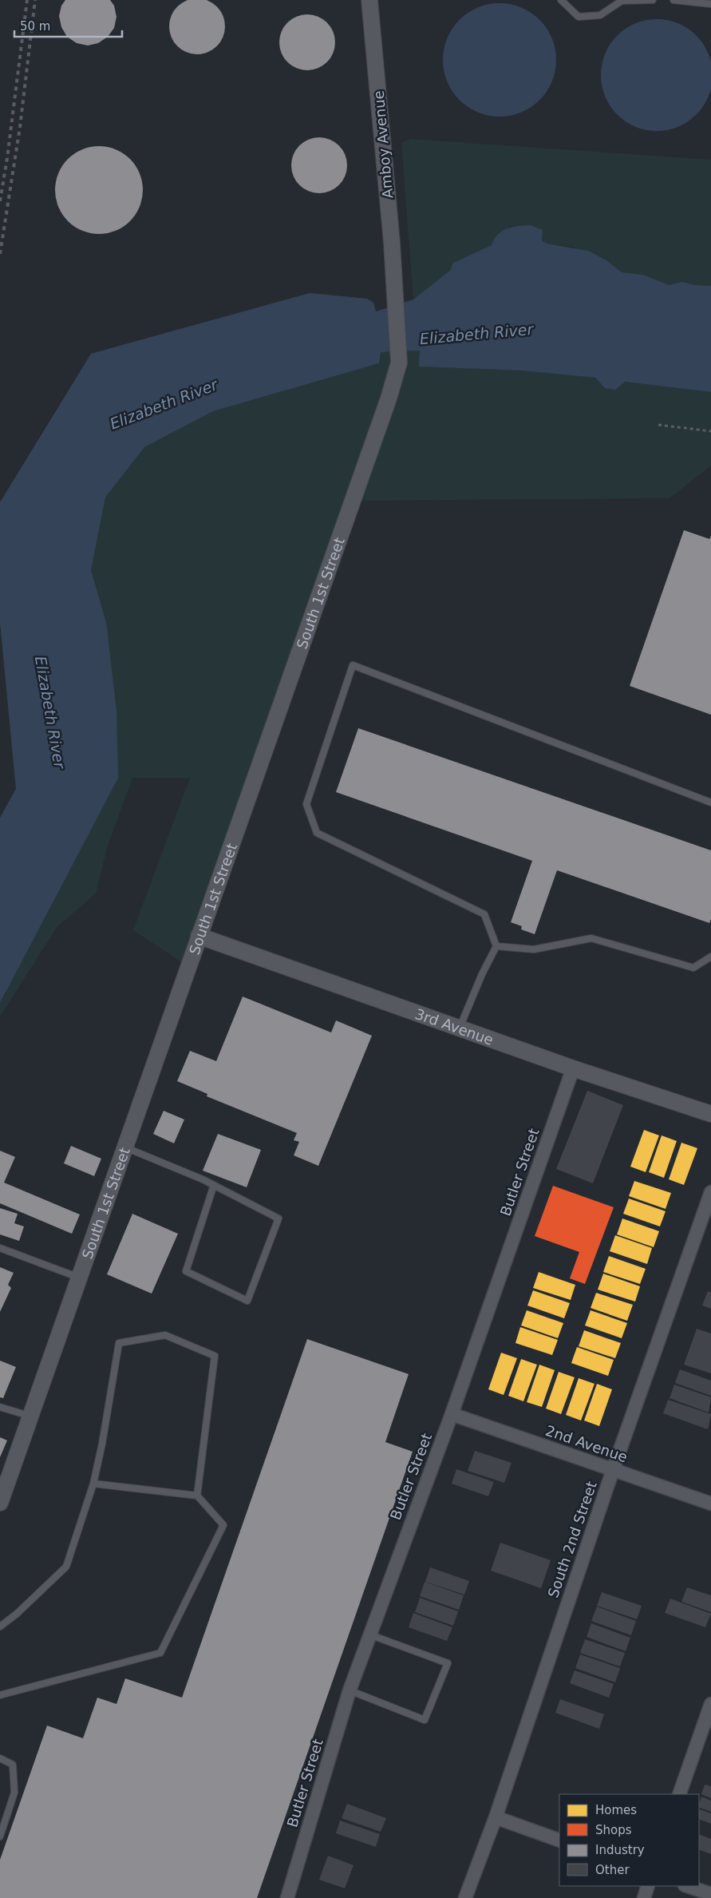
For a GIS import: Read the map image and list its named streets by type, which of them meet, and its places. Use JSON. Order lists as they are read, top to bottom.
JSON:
{
  "streets": {
    "street": [
      "Amboy Avenue",
      "South 1st Street",
      "3rd Avenue",
      "Butler Street",
      "2nd Avenue",
      "South 2nd Street"
    ]
  },
  "crossings": [
    ["Amboy Avenue", "South 1st Street"],
    ["South 1st Street", "3rd Avenue"],
    ["3rd Avenue", "Butler Street"],
    ["Butler Street", "2nd Avenue"],
    ["2nd Avenue", "South 2nd Street"]
  ],
  "water": ["Elizabeth River"],
  "legend": [
    "Homes",
    "Shops",
    "Industry",
    "Other"
  ],
  "scale_bar": "50 m"
}
